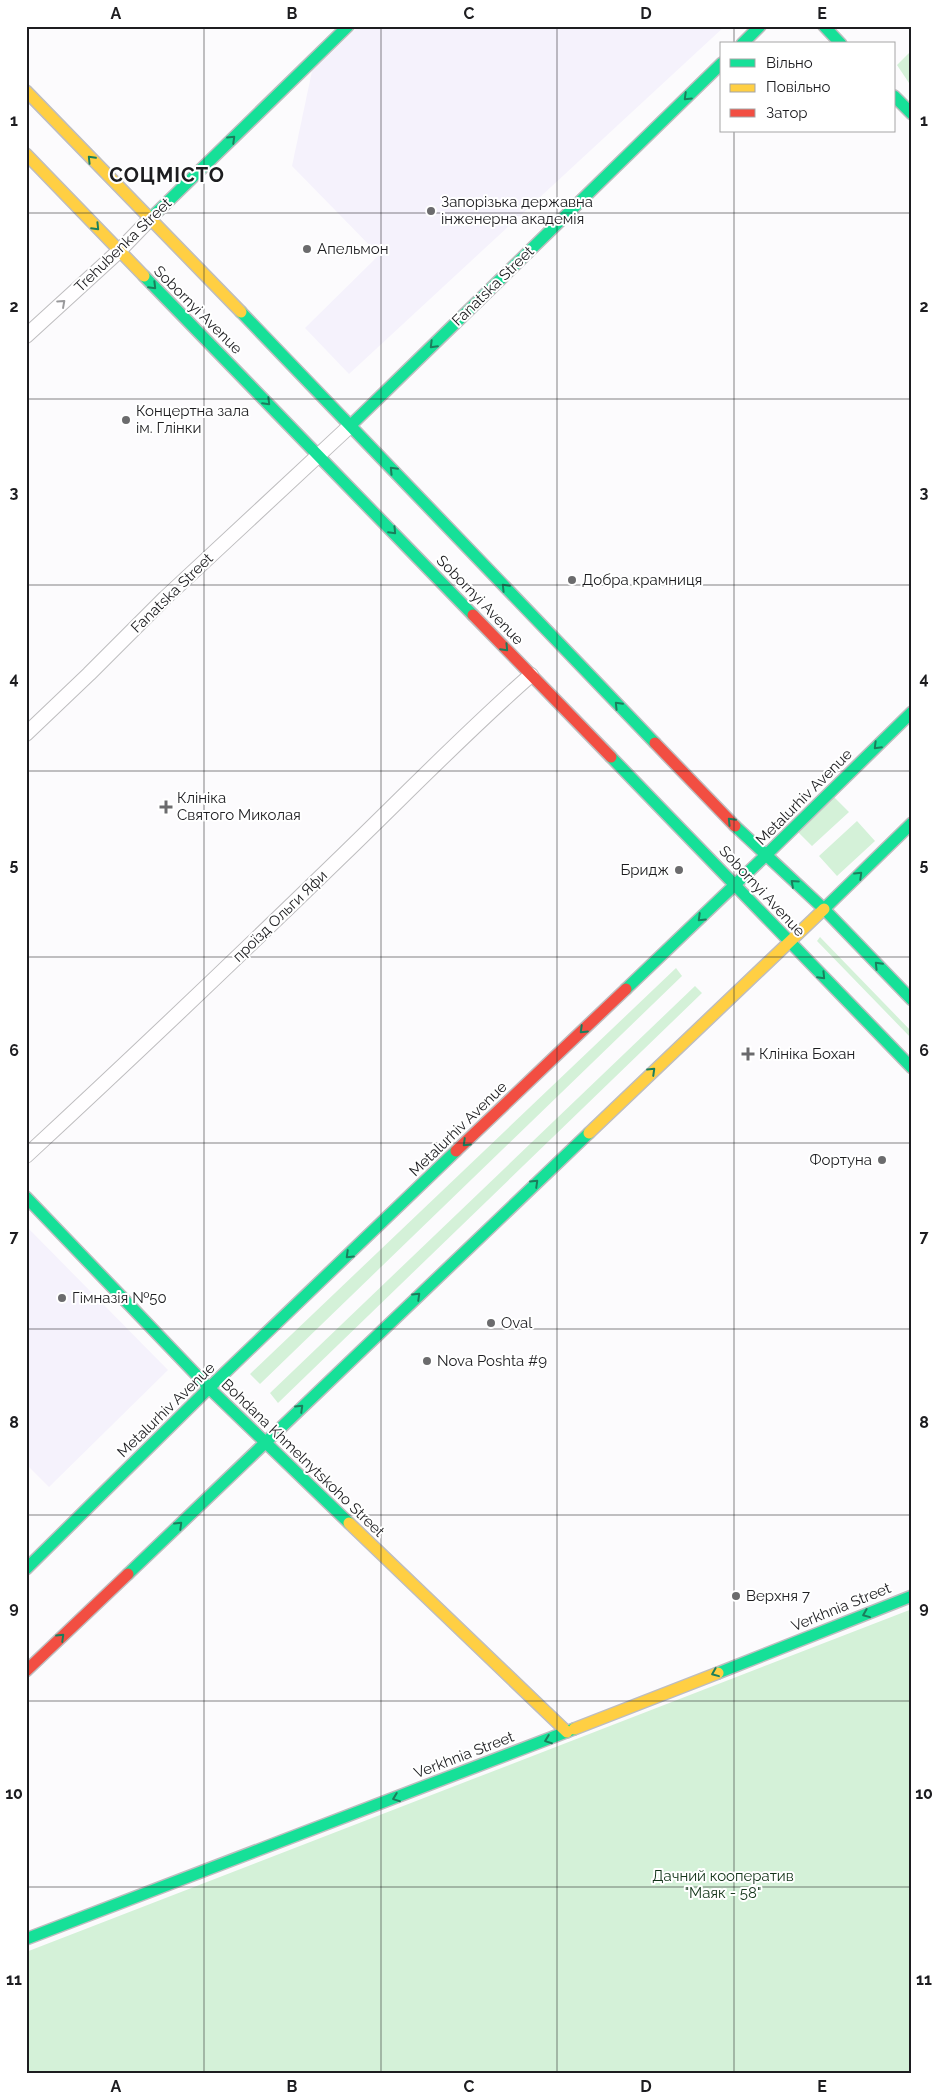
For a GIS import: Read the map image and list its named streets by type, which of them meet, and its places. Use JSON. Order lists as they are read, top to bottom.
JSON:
{
  "streets": {
    "main road": [
      "Trehubenka Street",
      "Fanatska Street",
      "Sobornyi Avenue",
      "Metalurhiv Avenue",
      "Bohdana Khmelnytskoho Street",
      "Verkhnia Street"
    ],
    "street": ["проїзд Ольги Яфи"]
  },
  "crossings": [
    ["Trehubenka Street", "Sobornyi Avenue"],
    ["Fanatska Street", "Sobornyi Avenue"],
    ["Sobornyi Avenue", "Metalurhiv Avenue"],
    ["Sobornyi Avenue", "проїзд Ольги Яфи"],
    ["Metalurhiv Avenue", "Bohdana Khmelnytskoho Street"],
    ["Bohdana Khmelnytskoho Street", "Verkhnia Street"]
  ],
  "one_way": ["Trehubenka Street", "Fanatska Street", "Verkhnia Street"],
  "districts": ["СОЦМІСТО"],
  "parks": ["Дачний кооператив \"Маяк - 58\""],
  "places": {
    "other": [
      "Запорізька державна інженерна академія",
      "Апельмон",
      "Концертна зала ім. Глінки",
      "Добра крамниця",
      "Бридж",
      "Фортуна",
      "Гімназія №50",
      "Oval",
      "Nova Poshta #9",
      "Верхня 7"
    ],
    "health": ["Клініка Святого Миколая", "Клініка Бохан"]
  },
  "legend": ["Вільно", "Повільно", "Затор"],
  "grid": {
    "columns": [
      "A",
      "B",
      "C",
      "D",
      "E"
    ],
    "rows": [
      "1",
      "2",
      "3",
      "4",
      "5",
      "6",
      "7",
      "8",
      "9",
      "10",
      "11"
    ]
  }
}
